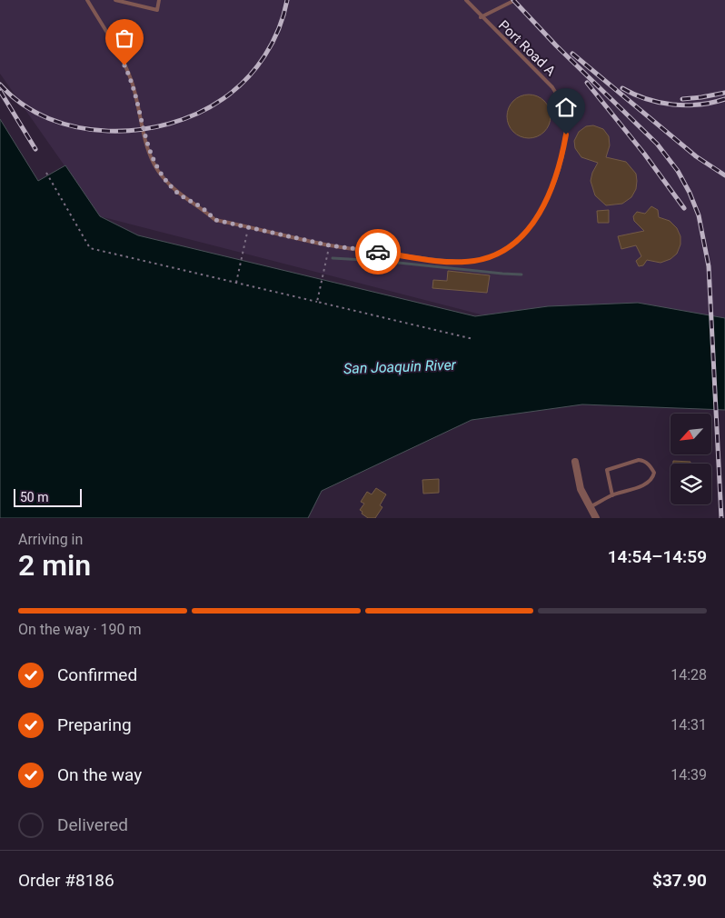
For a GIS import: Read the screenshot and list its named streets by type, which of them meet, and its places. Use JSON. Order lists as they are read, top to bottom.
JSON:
{
  "streets": {
    "lane": ["Port Road A"]
  },
  "water": ["San Joaquin River"],
  "scale_bar": "50 m",
  "north": "bottom left",
  "page": {
    "scale": "50 m",
    "heading": ["2 min", "Arriving in", "14:54–14:59"],
    "panel": ["Order #8186", "$37.90"],
    "bar": "On the way · 190 m",
    "list": [
      ["Confirmed", "14:28"],
      ["Preparing", "14:31"],
      ["On the way", "14:39"],
      "Delivered"
    ]
  }
}
